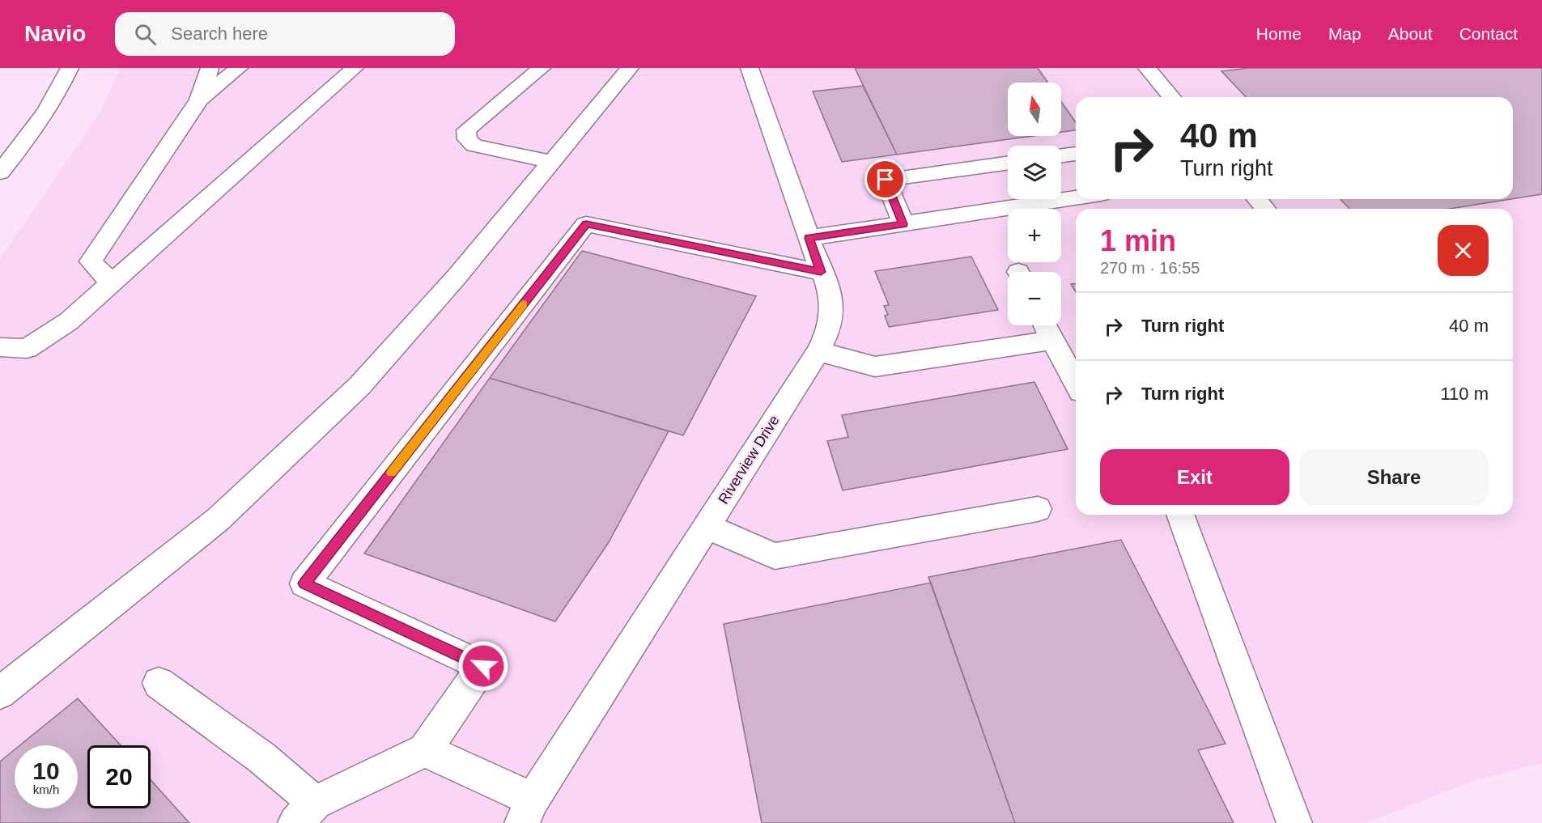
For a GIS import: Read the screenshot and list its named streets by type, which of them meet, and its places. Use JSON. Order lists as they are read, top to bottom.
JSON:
{
  "streets": {
    "street": ["Riverview Drive"]
  },
  "north": "top",
  "page": {
    "header": "Navio",
    "search": "Search here",
    "nav": [
      "Home",
      "Map",
      "About",
      "Contact"
    ],
    "map_buttons": ["+", "−"],
    "turn": ["40 m", "Turn right"],
    "heading": ["1 min", "270 m · 16:55"],
    "list": [
      {
        "name": "Turn right",
        "value": "40 m"
      },
      {
        "name": "Turn right",
        "value": "110 m"
      }
    ],
    "buttons": ["Exit", "Share"],
    "speed": "10 km/h",
    "limit": "20"
  }
}
